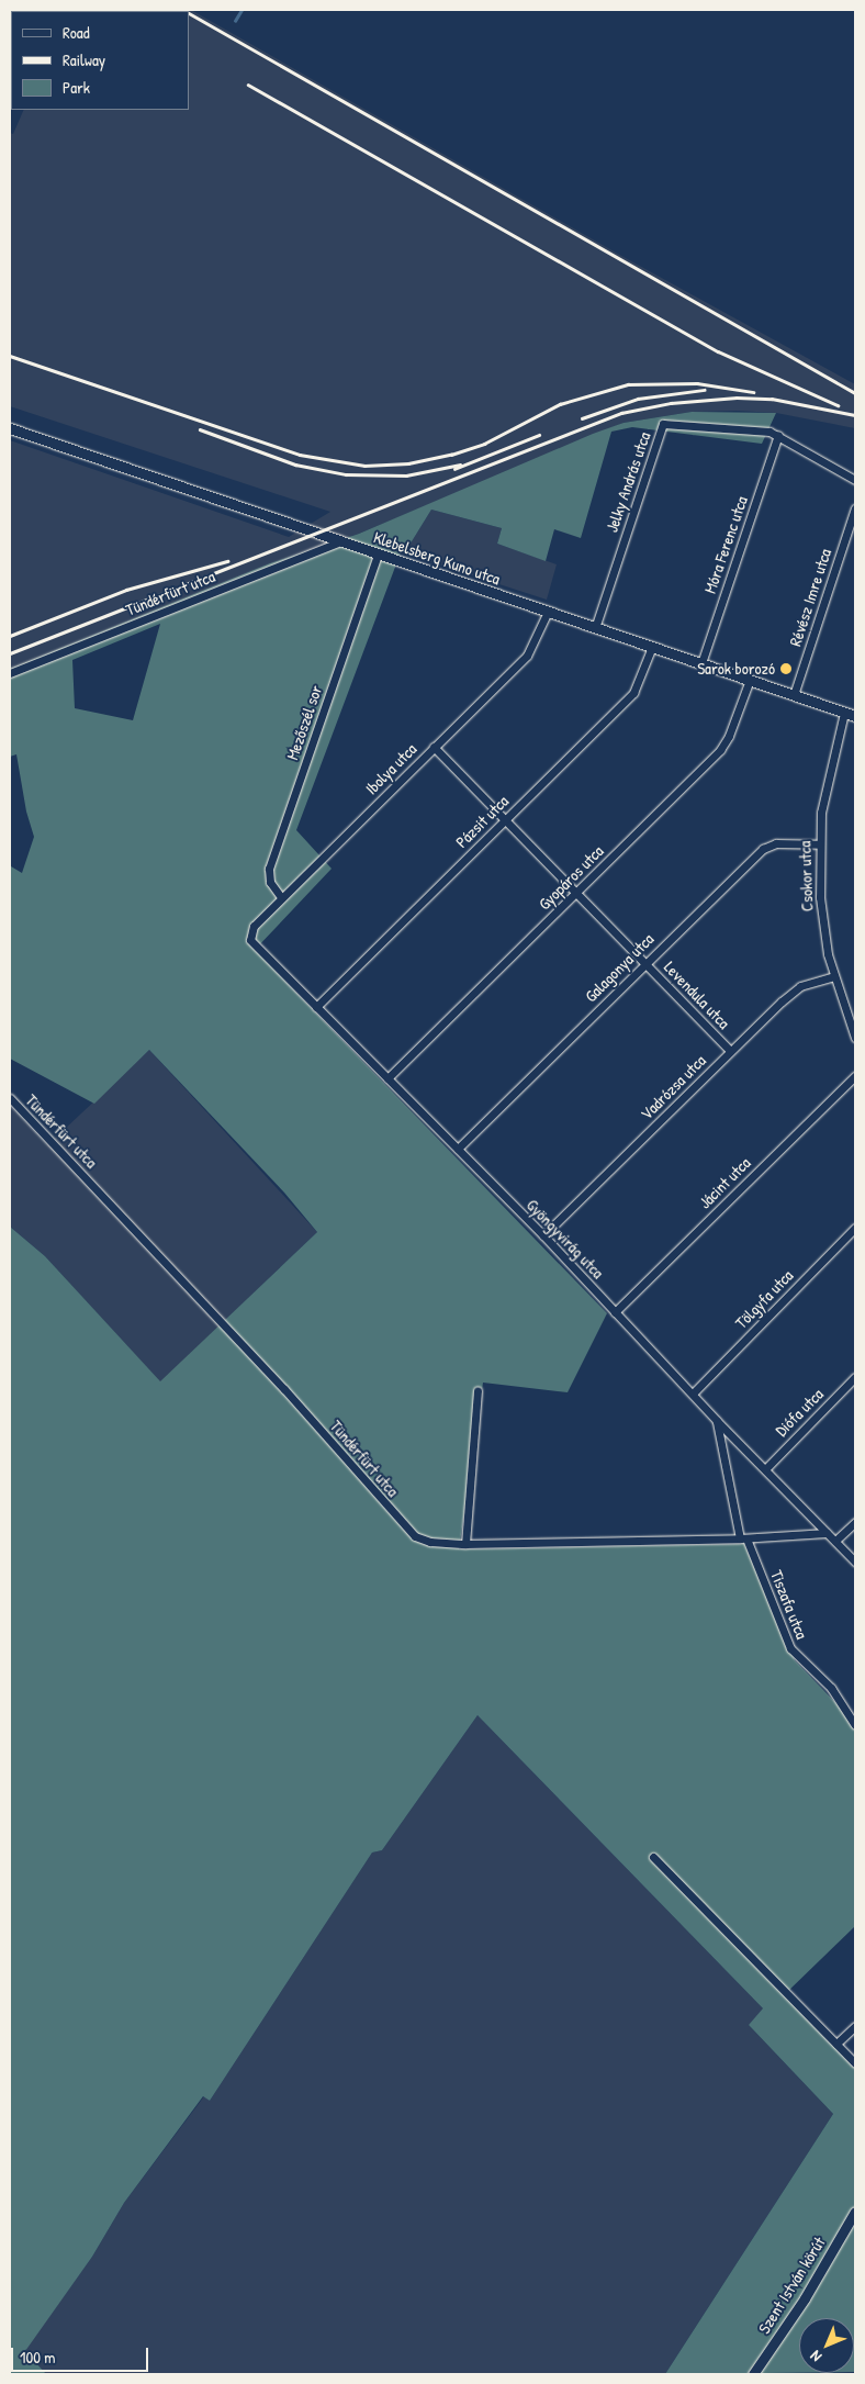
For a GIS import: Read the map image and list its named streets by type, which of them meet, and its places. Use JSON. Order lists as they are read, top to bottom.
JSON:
{
  "streets": {
    "street": [
      "Jelky András utca",
      "Móra Ferenc utca",
      "Klebelsberg Kuno utca",
      "Tündérfürt utca",
      "Révész Imre utca",
      "Mezőszél sor",
      "Ibolya utca",
      "Pázsit utca",
      "Csokor utca",
      "Gyopáros utca",
      "Galagonya utca",
      "Levendula utca",
      "Vadrózsa utca",
      "Jácint utca",
      "Gyöngyvirág utca",
      "Tölgyfa utca",
      "Diófa utca",
      "Tiszafa utca",
      "Szent István körút"
    ]
  },
  "crossings": [
    ["Jelky András utca", "Móra Ferenc utca"],
    ["Jelky András utca", "Klebelsberg Kuno utca"],
    ["Móra Ferenc utca", "Klebelsberg Kuno utca"],
    ["Klebelsberg Kuno utca", "Tündérfürt utca"],
    ["Klebelsberg Kuno utca", "Révész Imre utca"],
    ["Klebelsberg Kuno utca", "Mezőszél sor"],
    ["Klebelsberg Kuno utca", "Ibolya utca"],
    ["Klebelsberg Kuno utca", "Pázsit utca"],
    ["Klebelsberg Kuno utca", "Csokor utca"],
    ["Klebelsberg Kuno utca", "Gyopáros utca"],
    ["Tündérfürt utca", "Gyöngyvirág utca"],
    ["Tündérfürt utca", "Tiszafa utca"],
    ["Mezőszél sor", "Ibolya utca"],
    ["Ibolya utca", "Levendula utca"],
    ["Ibolya utca", "Gyöngyvirág utca"],
    ["Pázsit utca", "Levendula utca"],
    ["Pázsit utca", "Gyöngyvirág utca"],
    ["Csokor utca", "Galagonya utca"],
    ["Csokor utca", "Vadrózsa utca"],
    ["Gyopáros utca", "Levendula utca"],
    ["Gyopáros utca", "Gyöngyvirág utca"],
    ["Galagonya utca", "Levendula utca"],
    ["Galagonya utca", "Gyöngyvirág utca"],
    ["Levendula utca", "Vadrózsa utca"],
    ["Vadrózsa utca", "Gyöngyvirág utca"],
    ["Jácint utca", "Gyöngyvirág utca"],
    ["Gyöngyvirág utca", "Tölgyfa utca"],
    ["Gyöngyvirág utca", "Diófa utca"],
    ["Gyöngyvirág utca", "Tiszafa utca"]
  ],
  "places": ["Sarok borozó"],
  "legend": ["Road", "Railway", "Park"],
  "scale_bar": "100 m",
  "north": "bottom left"
}
